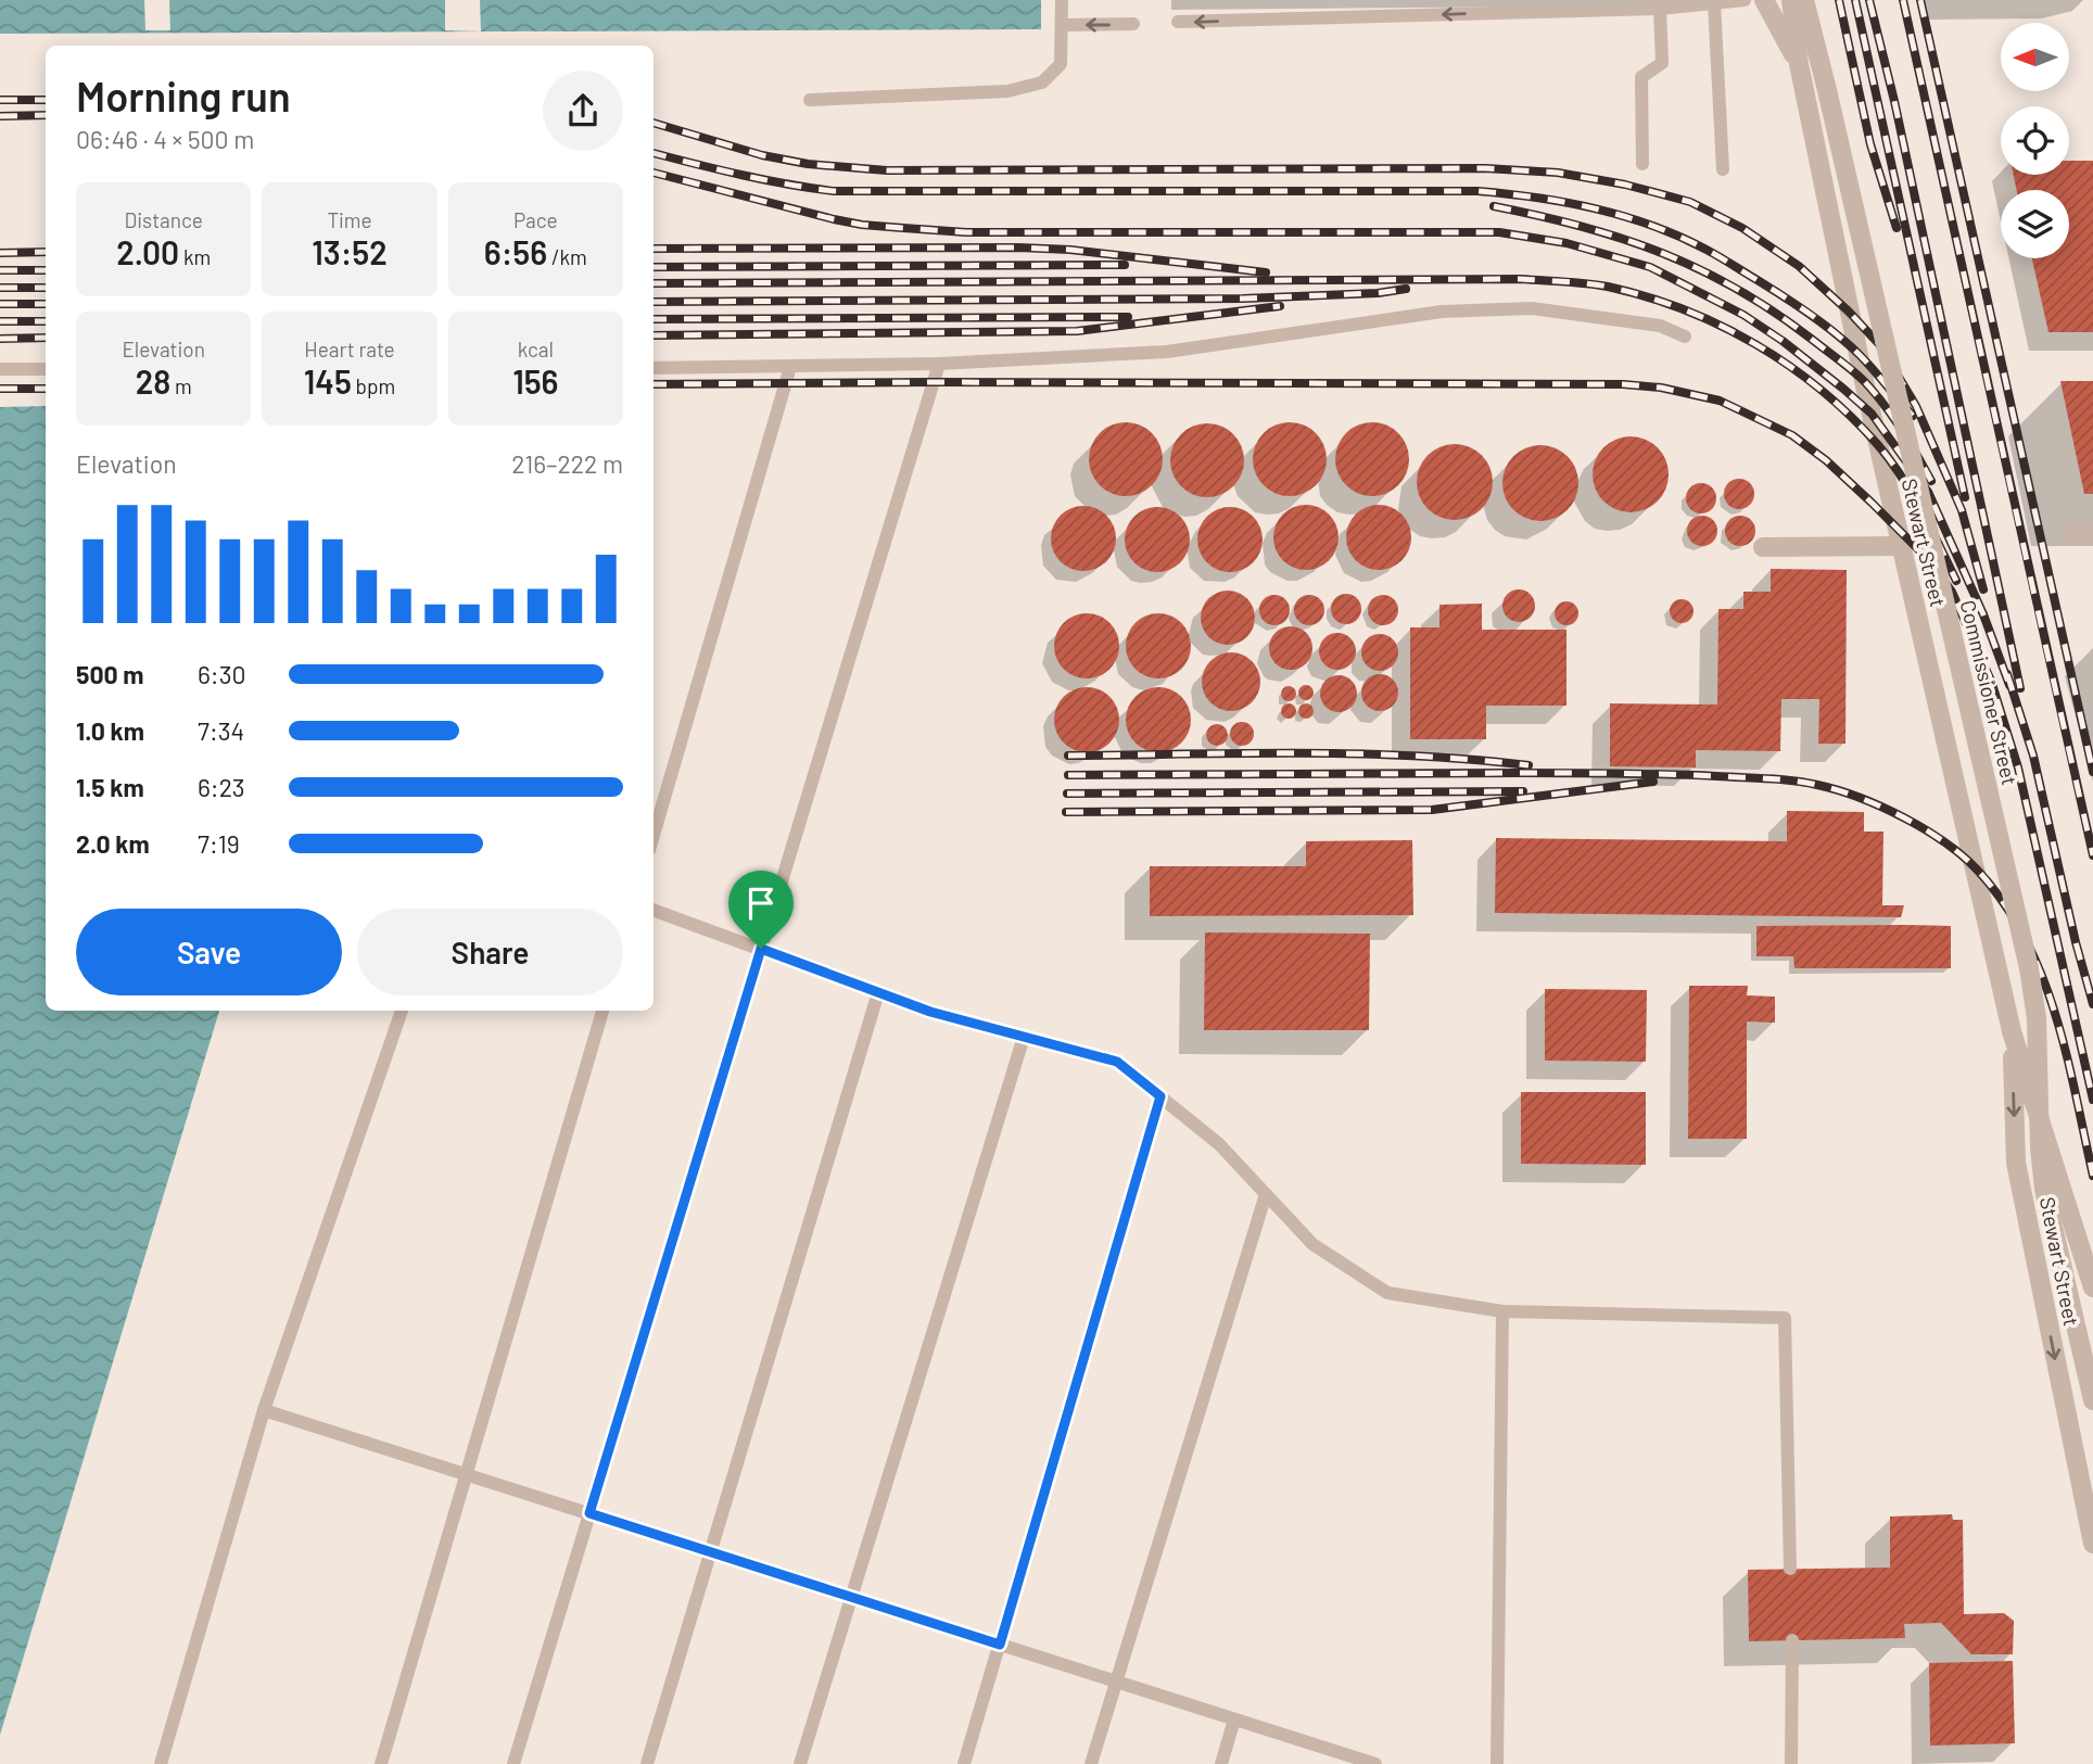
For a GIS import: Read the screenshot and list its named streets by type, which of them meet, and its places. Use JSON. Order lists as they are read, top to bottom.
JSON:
{
  "streets": {
    "street": ["Stewart Street", "Commissioner Street"]
  },
  "north": "left",
  "page": {
    "heading": ["Morning run", "06:46 · 4 × 500 m"],
    "stats": [
      ["Distance", "2.00 km"],
      ["Time", "13:52"],
      ["Pace", "6:56 /km"],
      ["Elevation", "28 m"],
      ["Heart rate", "145 bpm"],
      ["kcal", "156"]
    ],
    "chart": ["Elevation", "216–222 m"],
    "list": [
      {
        "name": "500 m",
        "note": "6:30"
      },
      {
        "name": "1.0 km",
        "note": "7:34"
      },
      {
        "name": "1.5 km",
        "note": "6:23"
      },
      {
        "name": "2.0 km",
        "note": "7:19"
      }
    ],
    "buttons": ["Save", "Share"]
  }
}
